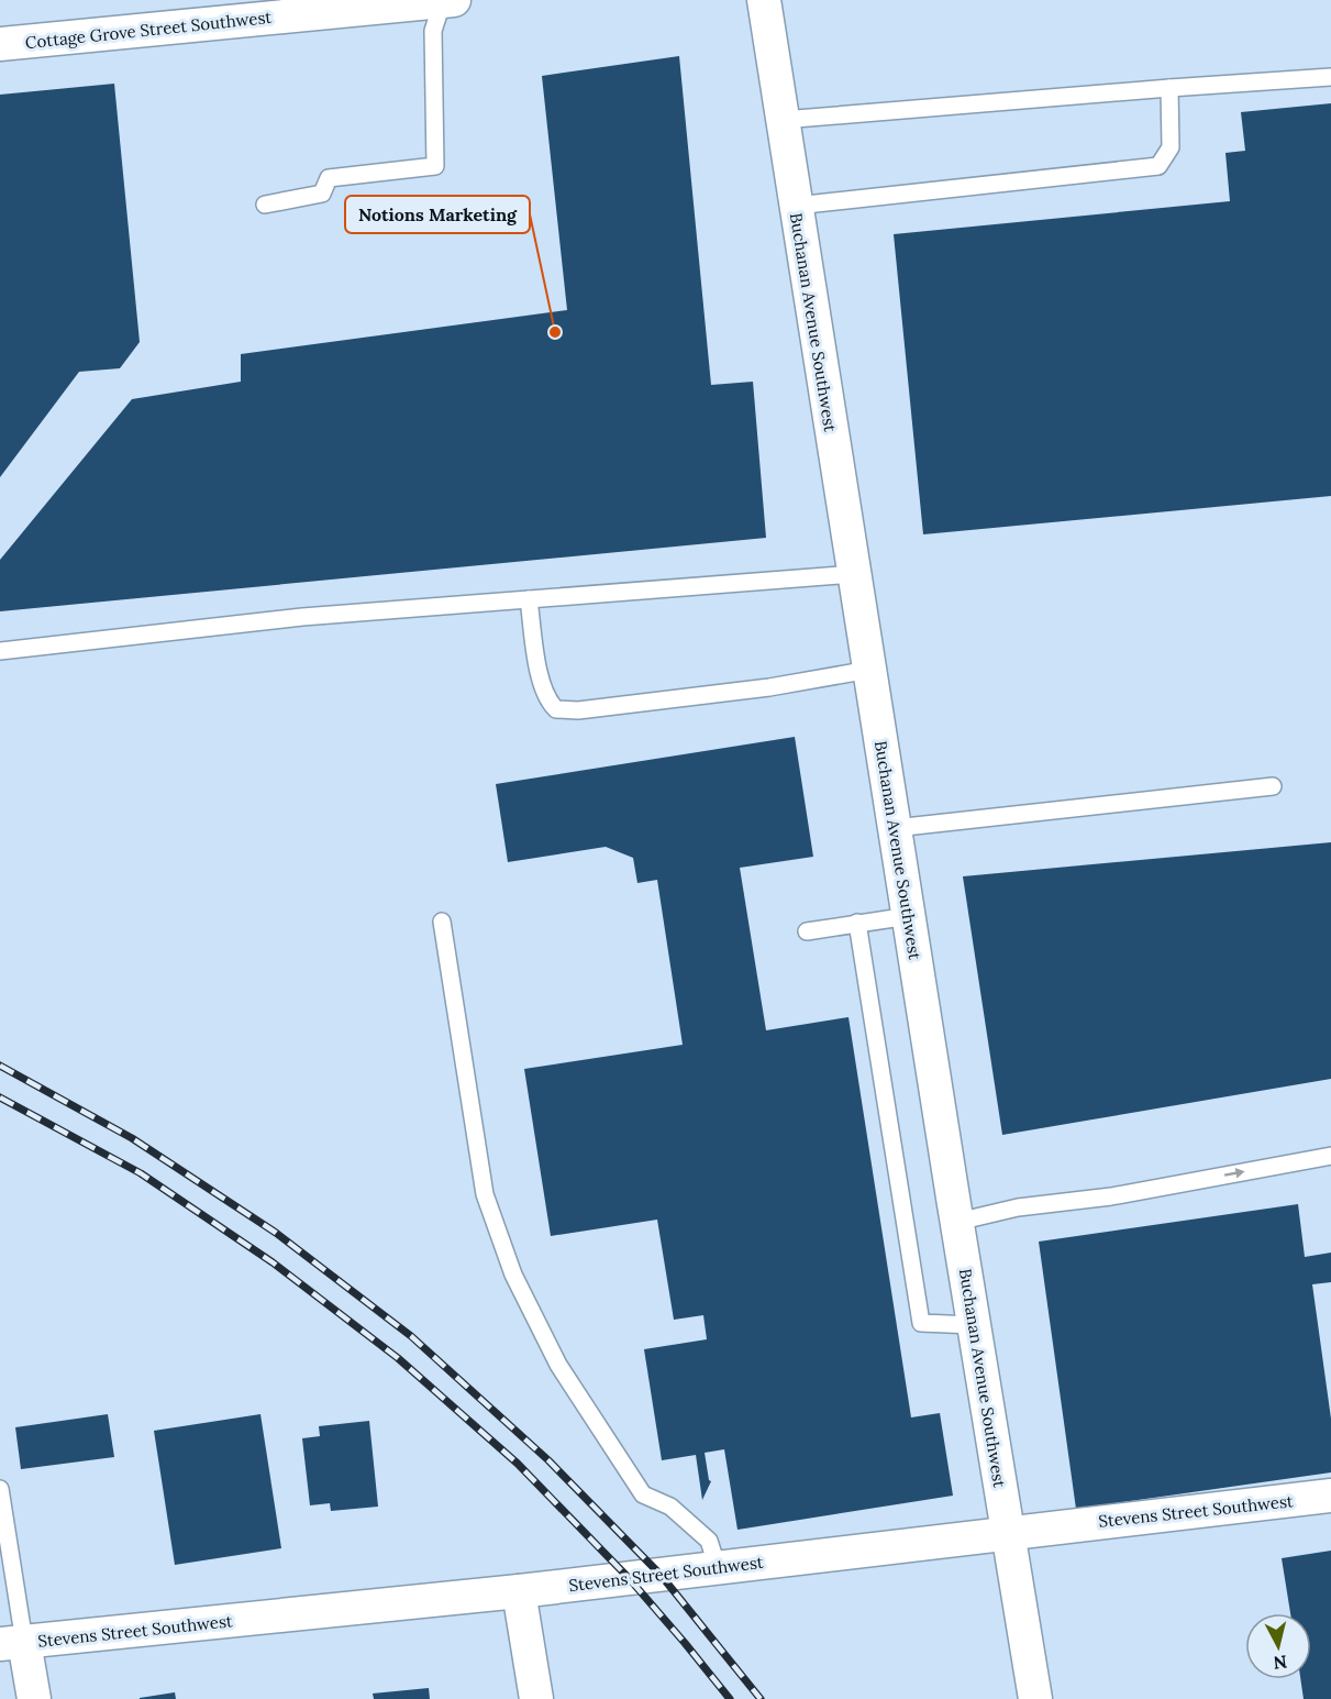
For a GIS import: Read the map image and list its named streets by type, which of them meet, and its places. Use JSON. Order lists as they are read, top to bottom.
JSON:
{
  "streets": {
    "street": ["Cottage Grove Street Southwest", "Buchanan Avenue Southwest", "Stevens Street Southwest"]
  },
  "crossings": [
    ["Buchanan Avenue Southwest", "Stevens Street Southwest"]
  ],
  "places": ["Notions Marketing"],
  "north": "bottom"
}
